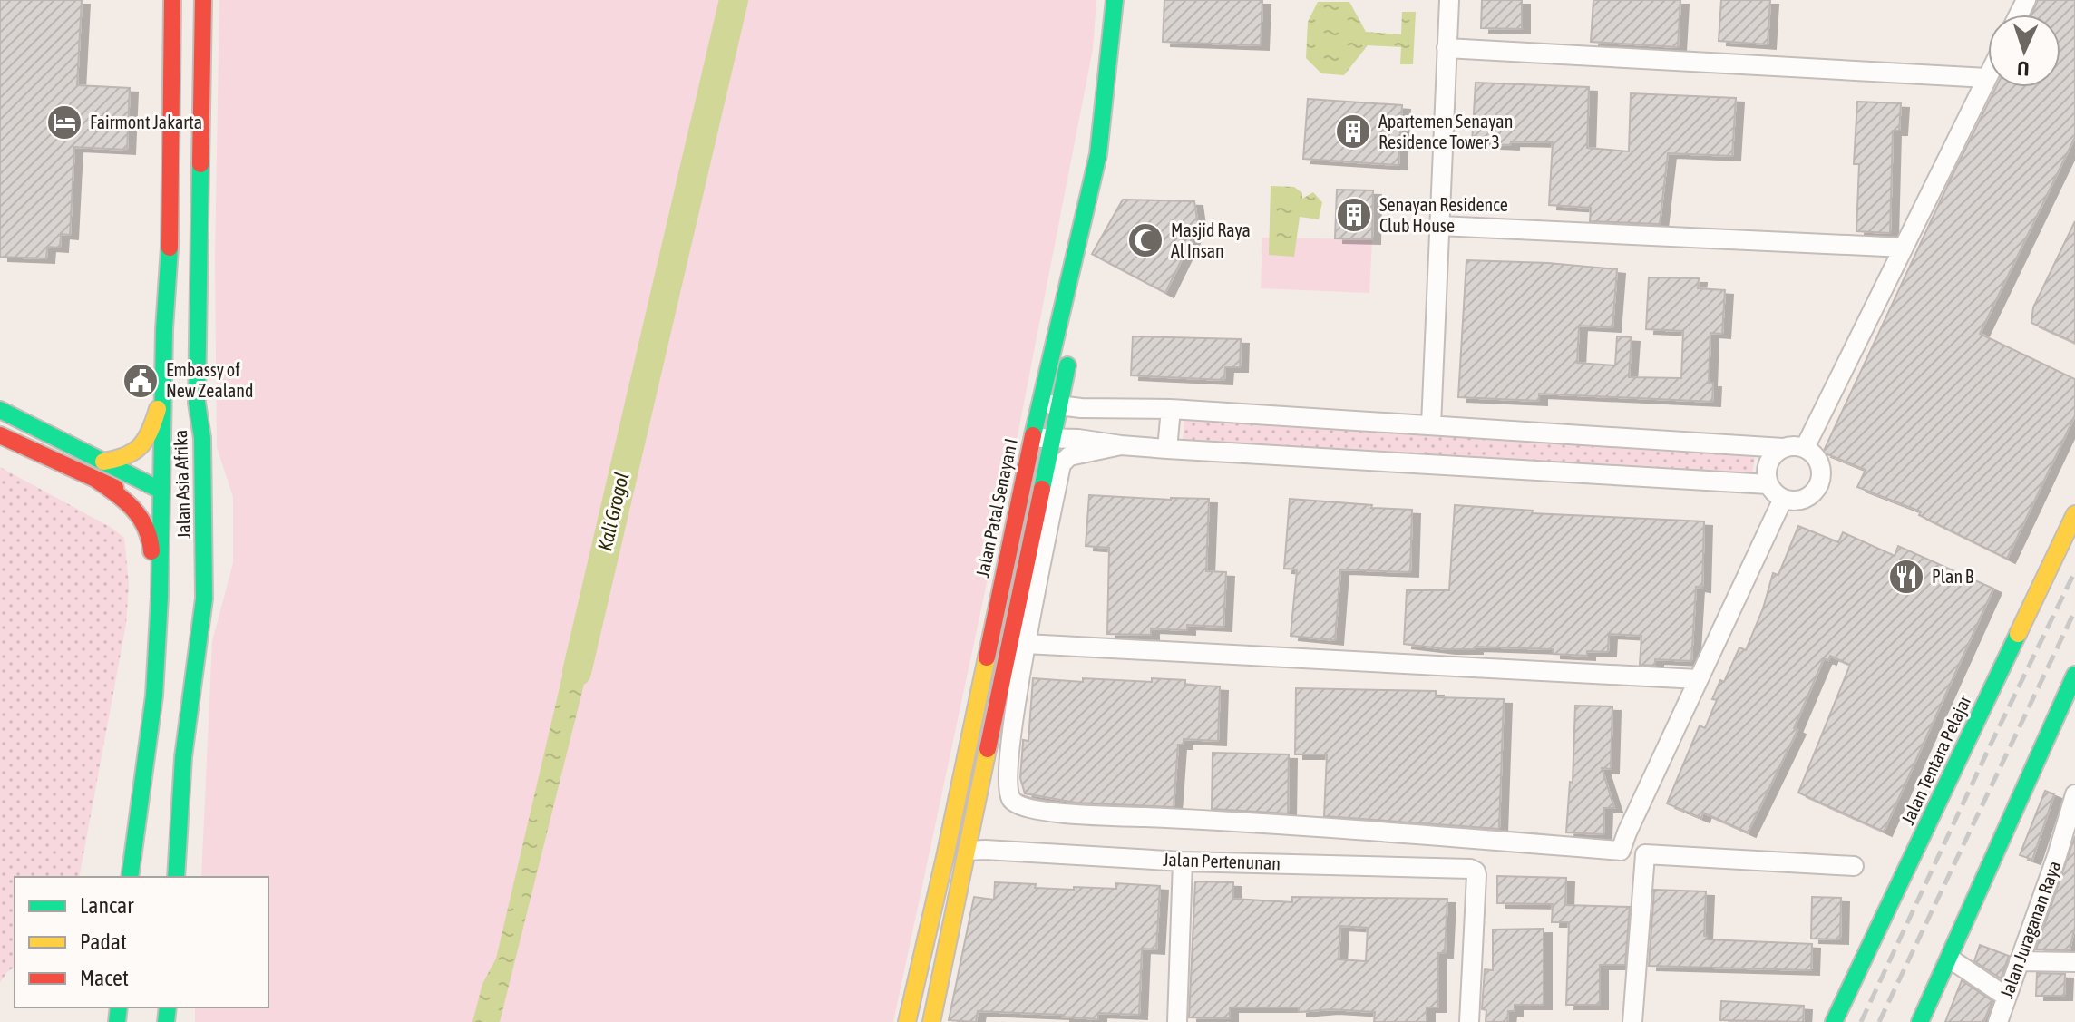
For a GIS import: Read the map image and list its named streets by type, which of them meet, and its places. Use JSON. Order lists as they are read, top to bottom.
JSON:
{
  "streets": {
    "main road": ["Jalan Asia Afrika", "Jalan Patal Senayan I", "Jalan Tentara Pelajar"],
    "street": ["Jalan Pertenunan", "Jalan Juraganan Raya"]
  },
  "water": ["Kali Grogol"],
  "places": {
    "hotel": ["Fairmont Jakarta"],
    "building": ["Apartemen Senayan Residence Tower 3", "Senayan Residence Club House"],
    "mosque": ["Masjid Raya Al Insan"],
    "public building": ["Embassy of New Zealand"],
    "restaurant": ["Plan B"]
  },
  "legend": ["Lancar", "Padat", "Macet"],
  "north": "bottom"
}
